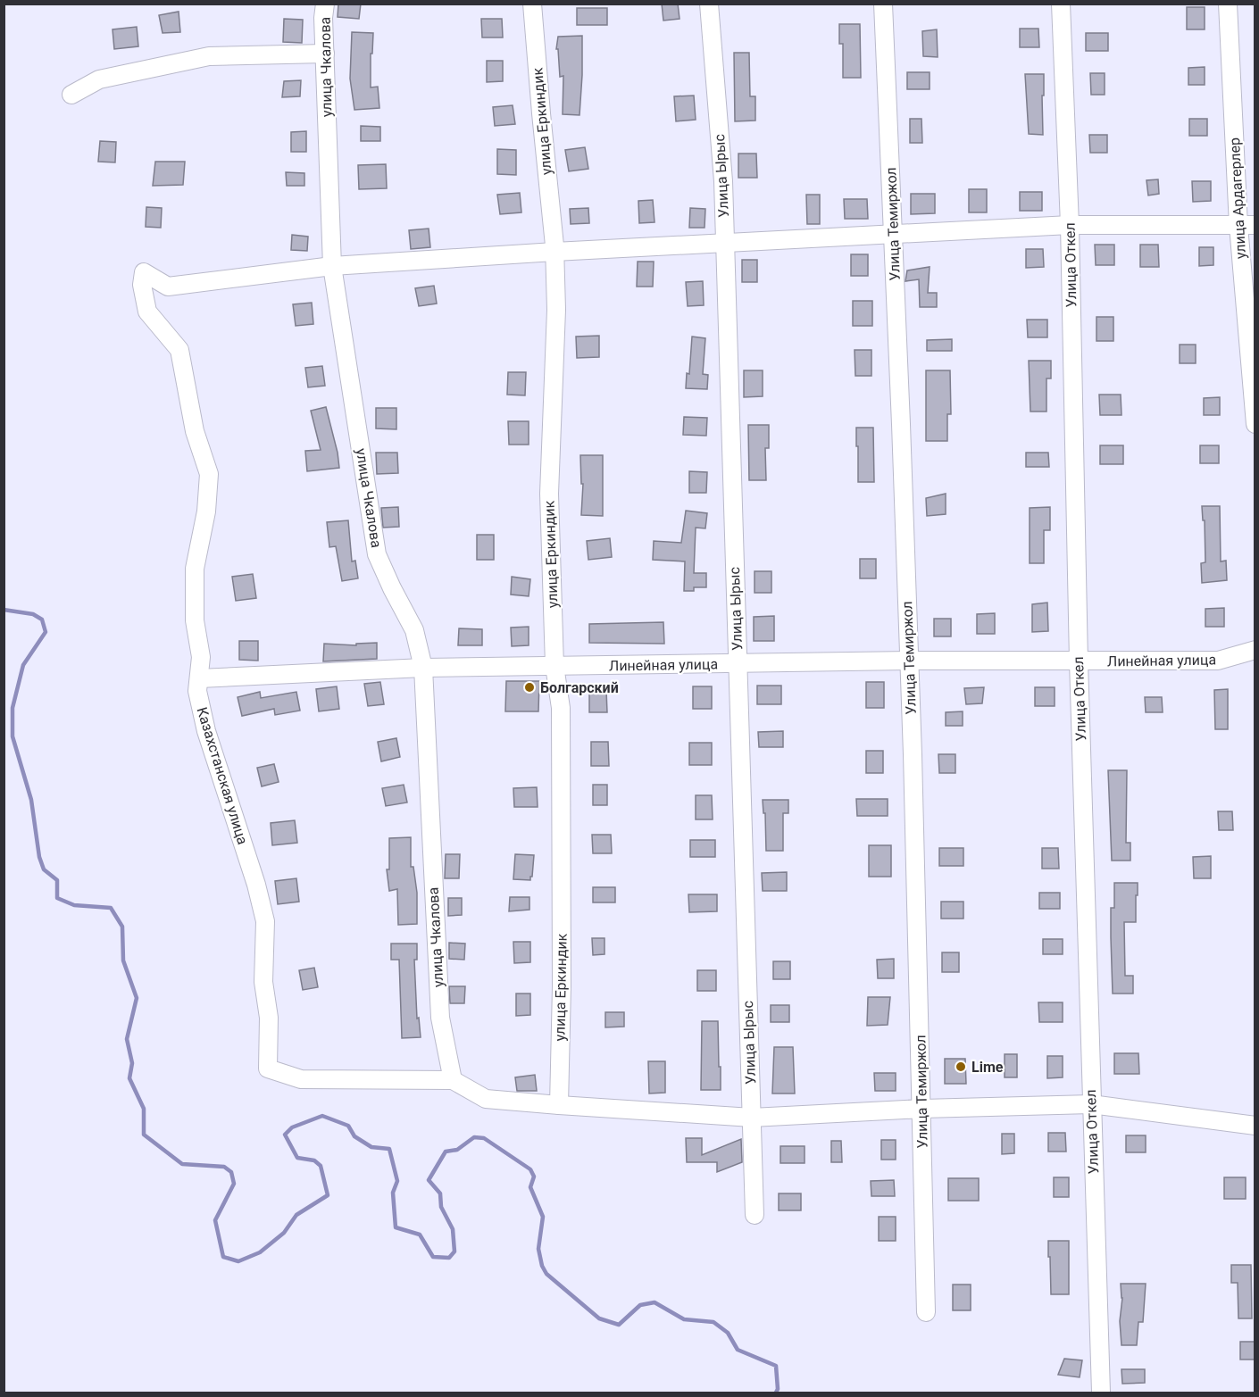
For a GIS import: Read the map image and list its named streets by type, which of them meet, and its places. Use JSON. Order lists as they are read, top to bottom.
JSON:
{
  "streets": {
    "street": [
      "улица Чкалова",
      "улица Еркиндик",
      "Улица Ырыс",
      "улица Ардагерлер",
      "Улица Темиржол",
      "Улица Откел",
      "Линейная улица",
      "Казахстанская улица"
    ]
  },
  "crossings": [
    ["улица Чкалова", "Линейная улица"],
    ["улица Чкалова", "Казахстанская улица"],
    ["улица Еркиндик", "Линейная улица"],
    ["Улица Ырыс", "Линейная улица"],
    ["Улица Темиржол", "Линейная улица"],
    ["Улица Откел", "Линейная улица"],
    ["Линейная улица", "Казахстанская улица"]
  ],
  "places": ["Болгарский", "Lime"]
}
